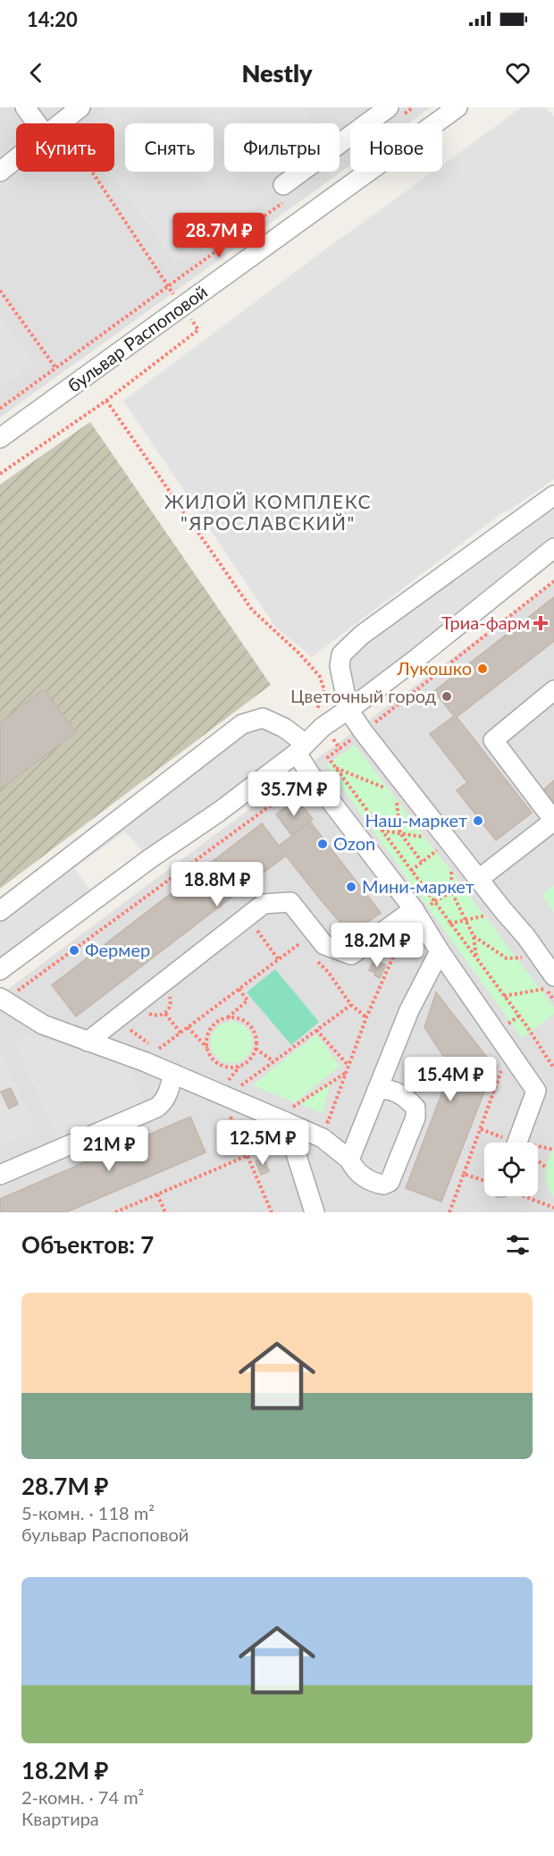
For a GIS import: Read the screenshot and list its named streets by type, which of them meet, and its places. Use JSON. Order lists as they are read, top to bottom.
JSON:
{
  "streets": {
    "street": ["бульвар Распоповой"]
  },
  "districts": ["ЖИЛОЙ КОМПЛЕКС \"ЯРОСЛАВСКИЙ\""],
  "places": {
    "health": ["Триа-фарм"],
    "other": [
      "Лукошко",
      "Цветочный город",
      "Наш-маркет",
      "Ozon",
      "Мини-маркет",
      "Фермер"
    ]
  },
  "page": {
    "status": "14:20",
    "header": "Nestly",
    "chip": [
      "Купить",
      "Снять",
      "Фильтры",
      "Новое"
    ],
    "price": [
      "28.7M ₽",
      "35.7M ₽",
      "18.8M ₽",
      "18.2M ₽",
      "15.4M ₽",
      "12.5M ₽",
      "21M ₽"
    ],
    "heading": "Объектов: 7",
    "list": [
      {
        "name": "28.7M ₽",
        "note": "5-комн. · 118 m² · бульвар Распоповой"
      },
      {
        "name": "18.2M ₽",
        "note": "2-комн. · 74 m² · Квартира"
      }
    ]
  }
}
